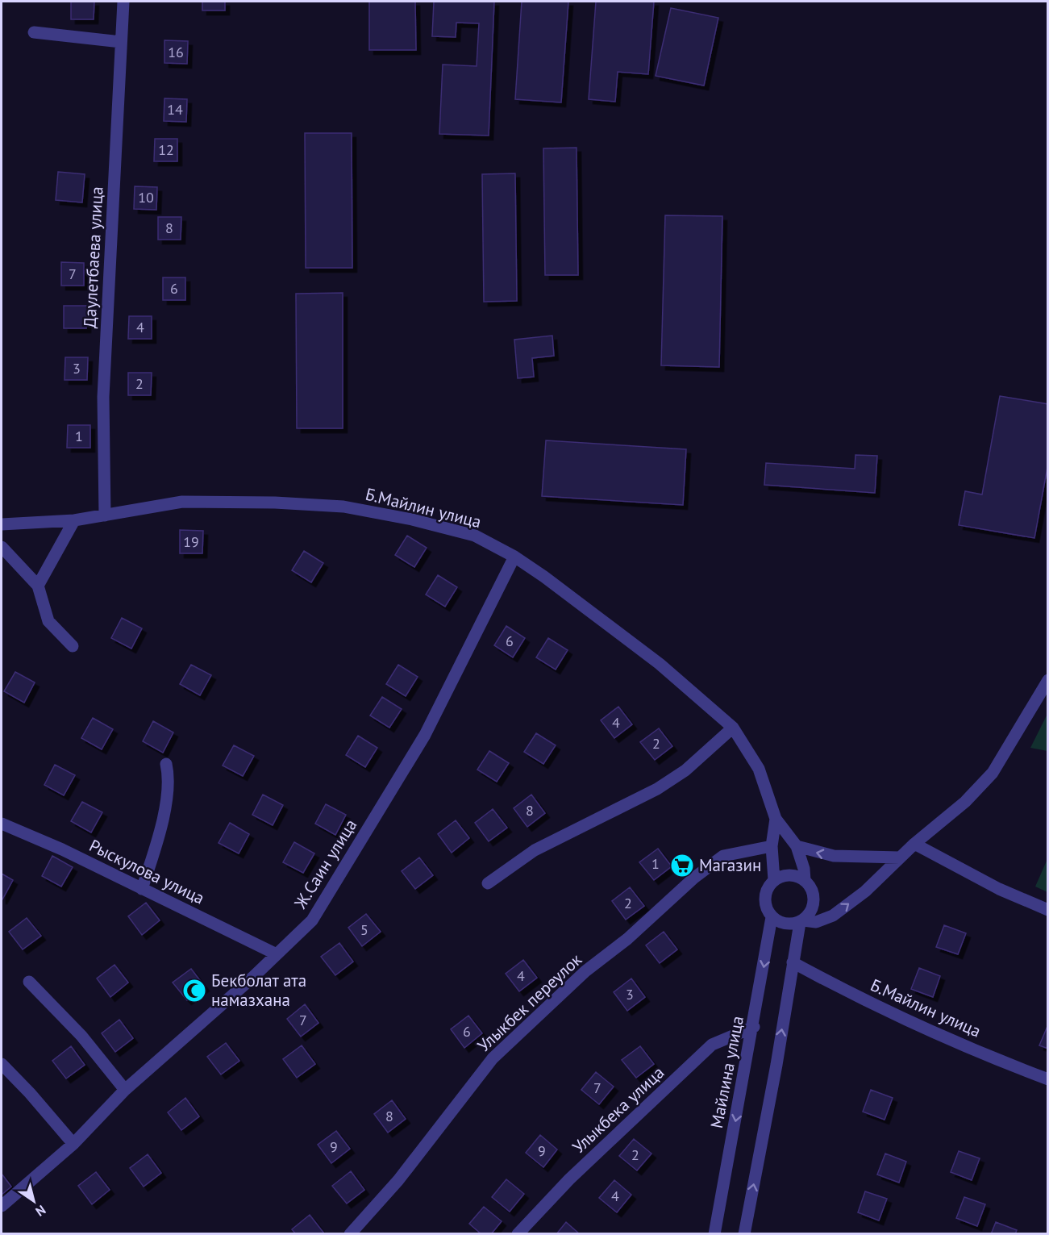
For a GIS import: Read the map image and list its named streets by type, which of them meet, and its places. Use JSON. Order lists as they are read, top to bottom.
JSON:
{
  "streets": {
    "street": [
      "Даулетбаева улица",
      "Б.Майлин улица",
      "Ж.Саин улица",
      "Рыскулова улица",
      "Улыкбек переулок",
      "Майлина улица",
      "Улыкбека улица"
    ]
  },
  "crossings": [
    ["Даулетбаева улица", "Б.Майлин улица"],
    ["Б.Майлин улица", "Ж.Саин улица"],
    ["Б.Майлин улица", "Улыкбек переулок"],
    ["Б.Майлин улица", "Майлина улица"],
    ["Ж.Саин улица", "Рыскулова улица"],
    ["Майлина улица", "Улыкбека улица"]
  ],
  "places": {
    "supermarket": ["Магазин"],
    "mosque": ["Бекболат ата намазхана"]
  },
  "house_numbers": [
    "16",
    "14",
    "12",
    "10",
    "8",
    "7",
    "6",
    "4",
    "3",
    "2",
    "1",
    "19",
    "6",
    "4",
    "2",
    "8",
    "1",
    "2",
    "5",
    "4",
    "3",
    "7",
    "6",
    "7",
    "8",
    "9",
    "9",
    "2",
    "4"
  ],
  "north": "bottom right"
}
